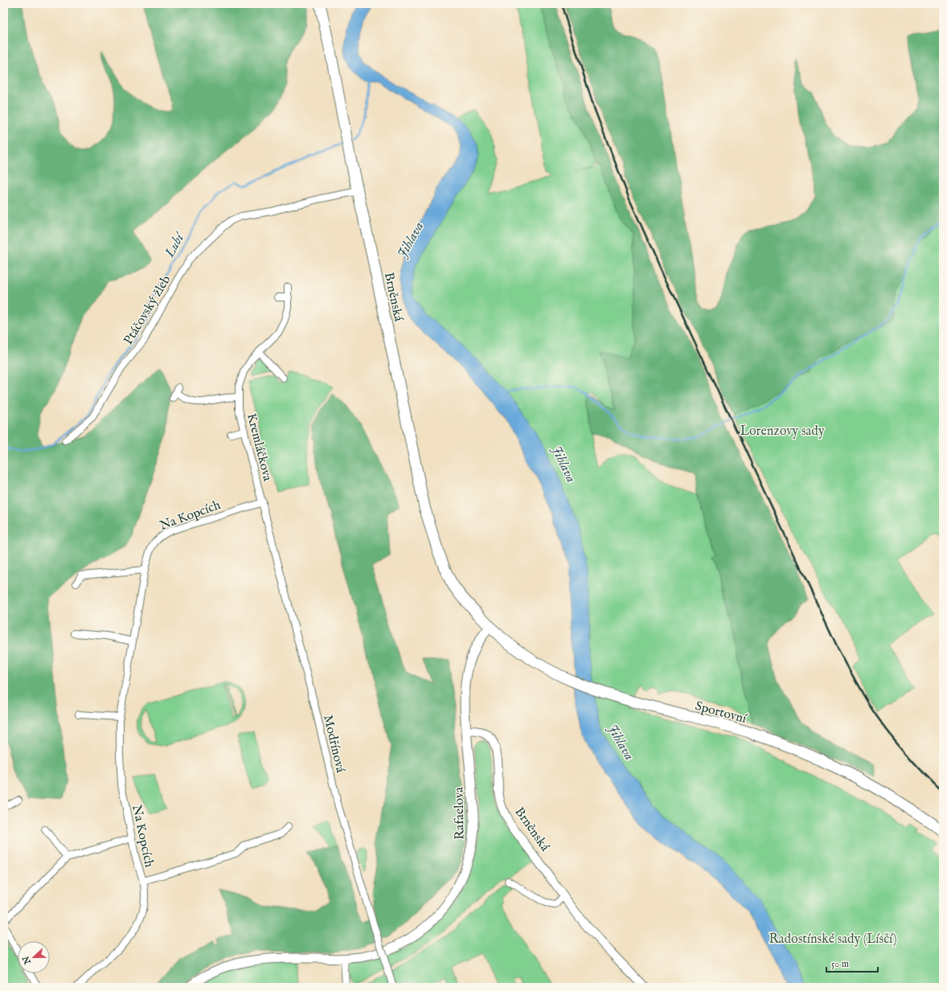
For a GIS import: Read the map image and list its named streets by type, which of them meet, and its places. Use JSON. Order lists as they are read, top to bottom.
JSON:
{
  "streets": {
    "main road": ["Brněnská", "Sportovní", "Rafaelova"],
    "street": [
      "Ptáčovský žleb",
      "Kremláčkova",
      "Na Kopcích",
      "Modřínová"
    ]
  },
  "crossings": [
    ["Brněnská", "Ptáčovský žleb"],
    ["Brněnská", "Sportovní"],
    ["Brněnská", "Rafaelova"],
    ["Kremláčkova", "Na Kopcích"],
    ["Kremláčkova", "Modřínová"],
    ["Na Kopcích", "Modřínová"]
  ],
  "water": ["Jihlava", "Lubí"],
  "parks": ["Lorenzovy sady", "Radostínské sady (Lísčí)"],
  "scale_bar": "50 m",
  "north": "left"
}
